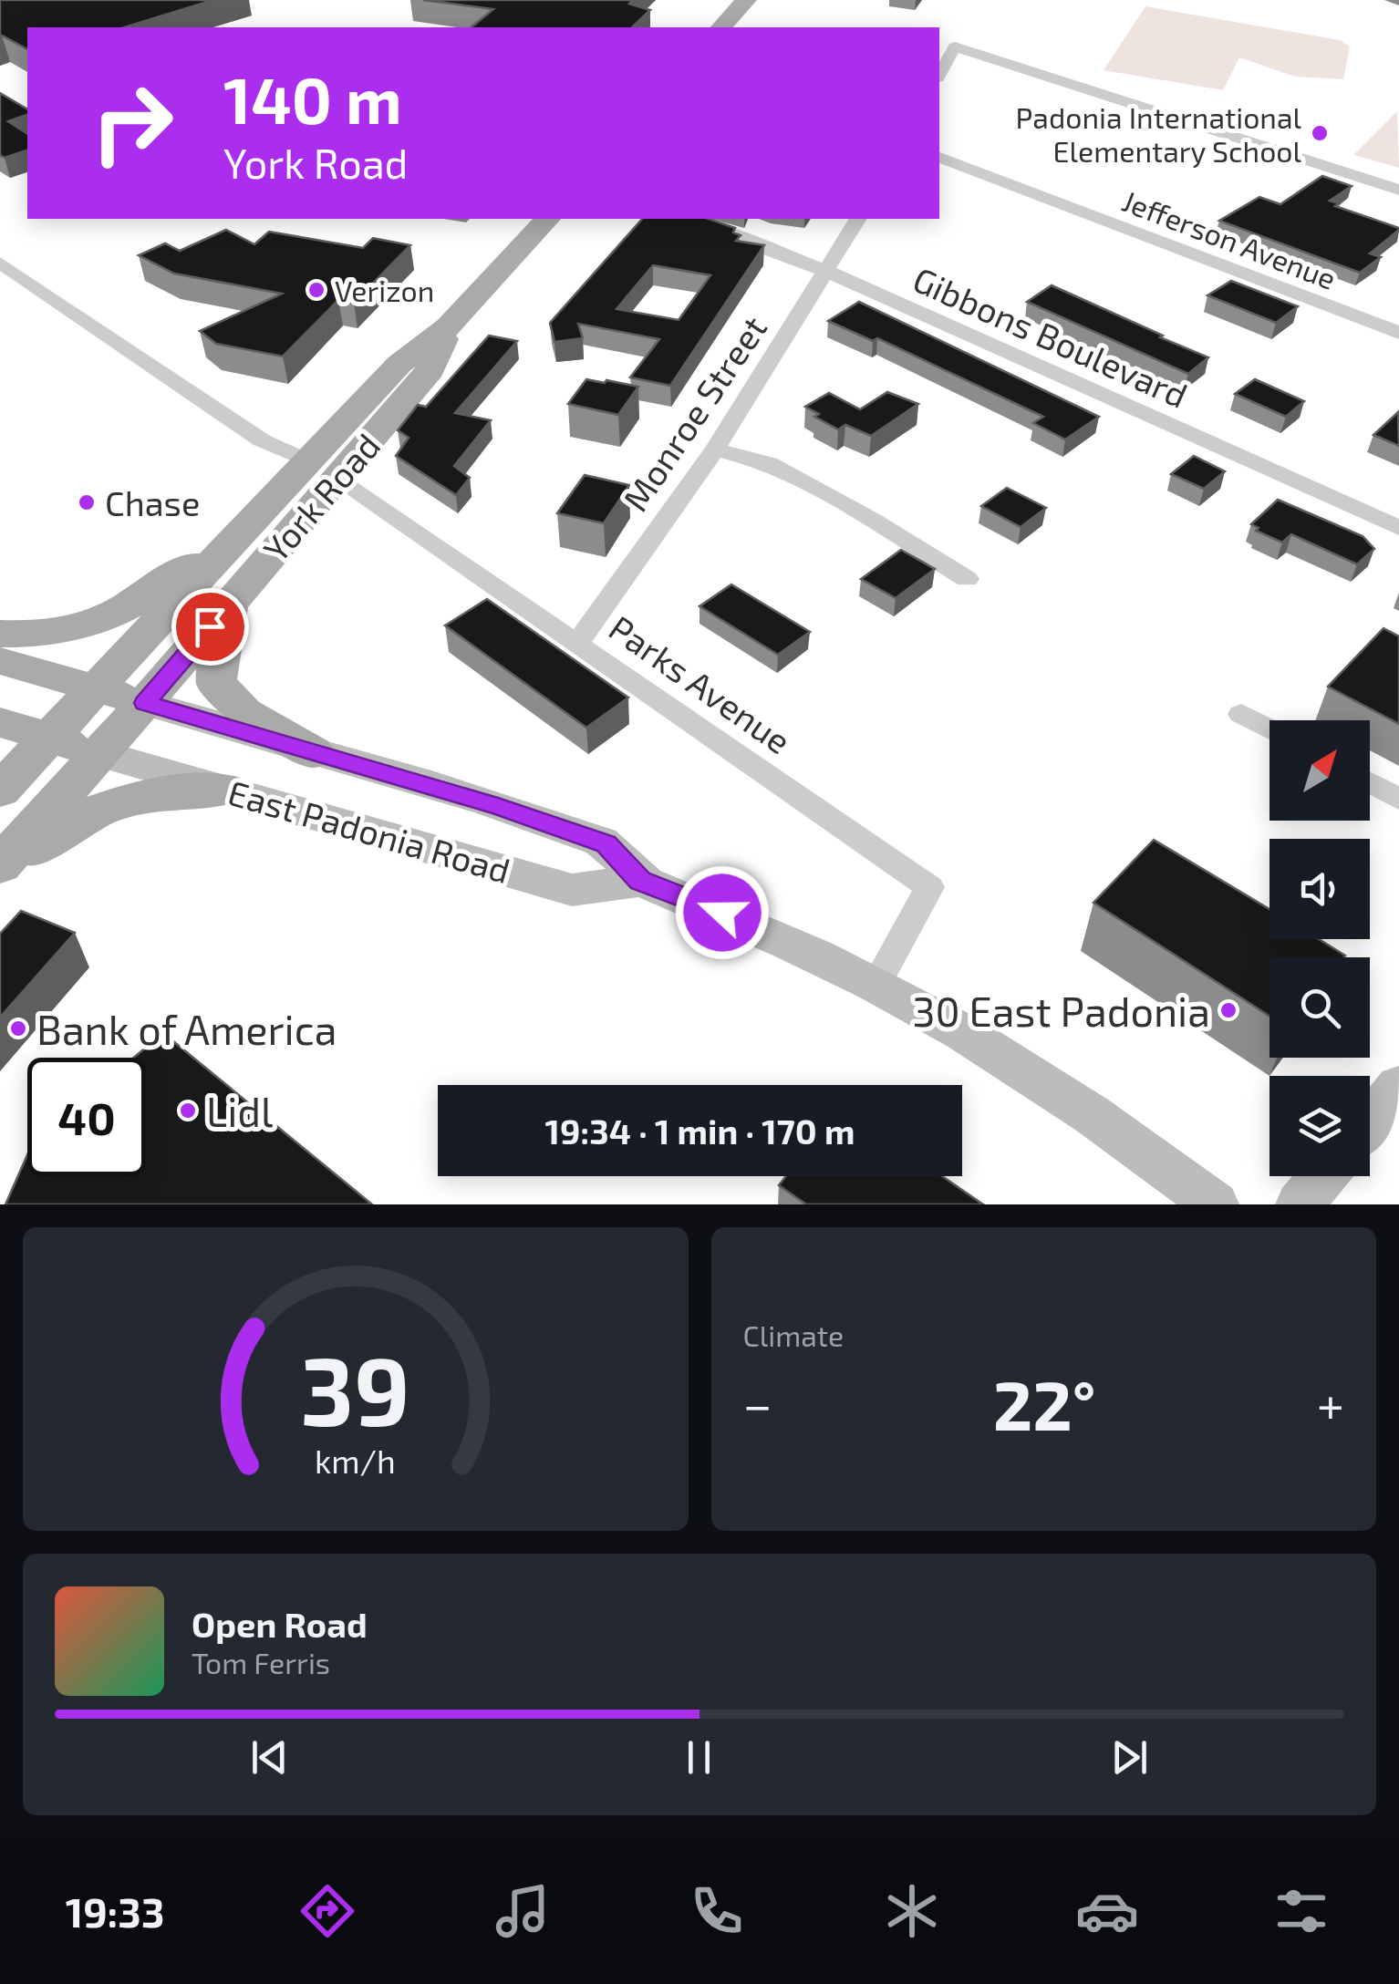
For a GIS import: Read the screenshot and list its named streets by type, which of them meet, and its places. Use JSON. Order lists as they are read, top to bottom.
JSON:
{
  "streets": {
    "main road": ["York Road"],
    "street": [
      "Jefferson Avenue",
      "Gibbons Boulevard",
      "Monroe Street",
      "Parks Avenue",
      "East Padonia Road"
    ]
  },
  "crossings": [
    ["Gibbons Boulevard", "Monroe Street"],
    ["Monroe Street", "Parks Avenue"],
    ["York Road", "Parks Avenue"],
    ["York Road", "East Padonia Road"],
    ["Parks Avenue", "East Padonia Road"]
  ],
  "places": [
    "Padonia International Elementary School",
    "Verizon",
    "Chase",
    "30 East Padonia",
    "Bank of America",
    "Lidl"
  ],
  "north": "top right",
  "page": {
    "turn": ["140 m", "York Road"],
    "limit": "40",
    "trip": "19:34 · 1 min · 170 m",
    "tile": "Climate",
    "heat": ["−", "22°", "+"],
    "song": ["Open Road", "Tom Ferris"],
    "tabs": "19:33",
    "gauge": ["39", "km/h"]
  }
}
